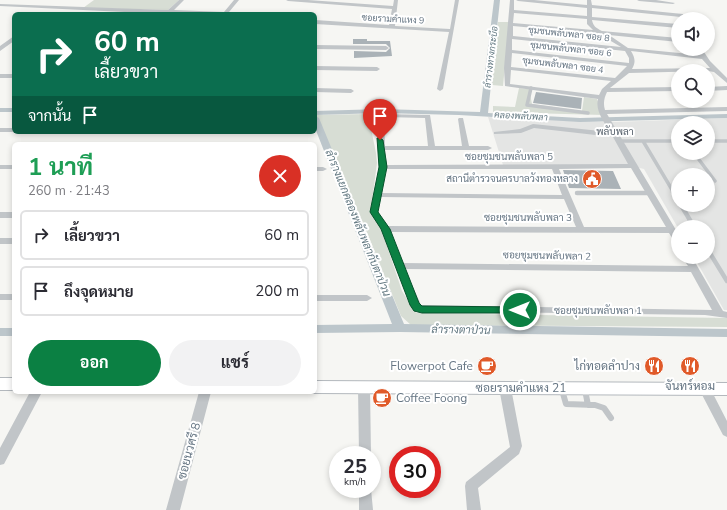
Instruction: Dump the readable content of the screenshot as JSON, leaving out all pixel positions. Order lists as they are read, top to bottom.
{
  "streets": {
    "street": [
      "ซอยรามคำแหง 9",
      "ชุมชนพลับพลา ซอย 8",
      "ชุมชนพลับพลา ซอย 6",
      "ชุมชนพลับพลา ซอย 4",
      "ซอยชุมชนพลับพลา 5",
      "ซอยชุมชนพลับพลา 3",
      "ซอยชุมชนพลับพลา 2",
      "ซอยชุมชนพลับพลา 1",
      "ซอยรามคำแหง 21",
      "ซอยนวศรี 8"
    ]
  },
  "crossings": [
    ["ซอยชุมชนพลับพลา 2", "ซอยชุมชนพลับพลา 1"]
  ],
  "districts": ["พลับพลา"],
  "water": [
    "ลำรางทางกระบือ",
    "คลองพลับพลา",
    "ลำรางแยกคลองพลับพลากับตาป่วน",
    "ลำรางตาป่วน"
  ],
  "places": {
    "public building": ["สถานีตำรวจนครบาลวังทองหลาง"],
    "cafe": ["Flowerpot Cafe", "Coffee Foong"],
    "restaurant": ["ไก่ทอดลำปาง", "จันทร์หอม"]
  },
  "page": {
    "map_buttons": ["+", "−"],
    "turn": ["60 m", "เลี้ยวขวา"],
    "then": "จากนั้น",
    "heading": ["1 นาที", "260 m · 21:43"],
    "list": [
      {
        "name": "เลี้ยวขวา",
        "value": "60 m"
      },
      {
        "name": "ถึงจุดหมาย",
        "value": "200 m"
      }
    ],
    "buttons": ["ออก", "แชร์"],
    "speed": "25 km/h",
    "limit": "30"
  }
}
